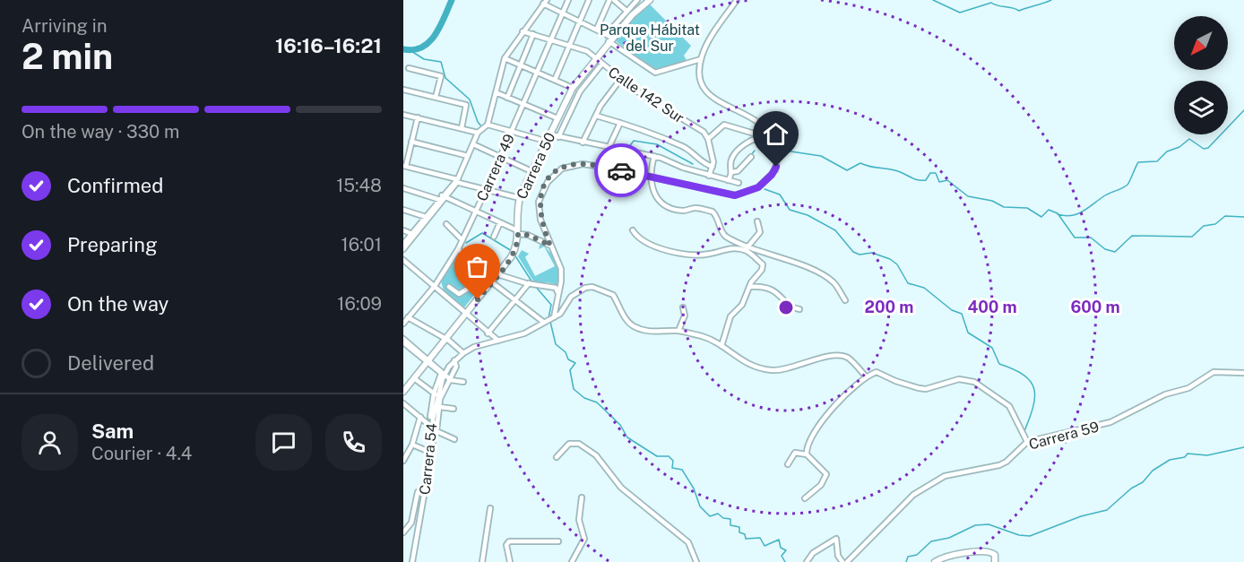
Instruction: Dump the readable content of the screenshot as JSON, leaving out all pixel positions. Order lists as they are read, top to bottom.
{
  "streets": {
    "main road": ["Carrera 50"],
    "street": [
      "Calle 142 Sur",
      "Carrera 49",
      "Carrera 59",
      "Carrera 54"
    ]
  },
  "crossings": [
    ["Calle 142 Sur", "Carrera 50"],
    ["Calle 142 Sur", "Carrera 49"]
  ],
  "parks": ["Parque Hábitat del Sur"],
  "north": "bottom left",
  "page": {
    "heading": ["2 min", "Arriving in", "16:16–16:21"],
    "panel": ["Sam", "Courier · 4.4"],
    "bar": "On the way · 330 m",
    "list": [
      ["Confirmed", "15:48"],
      ["Preparing", "16:01"],
      ["On the way", "16:09"],
      "Delivered"
    ]
  },
  "rings": ["200 m", "400 m", "600 m"]
}
